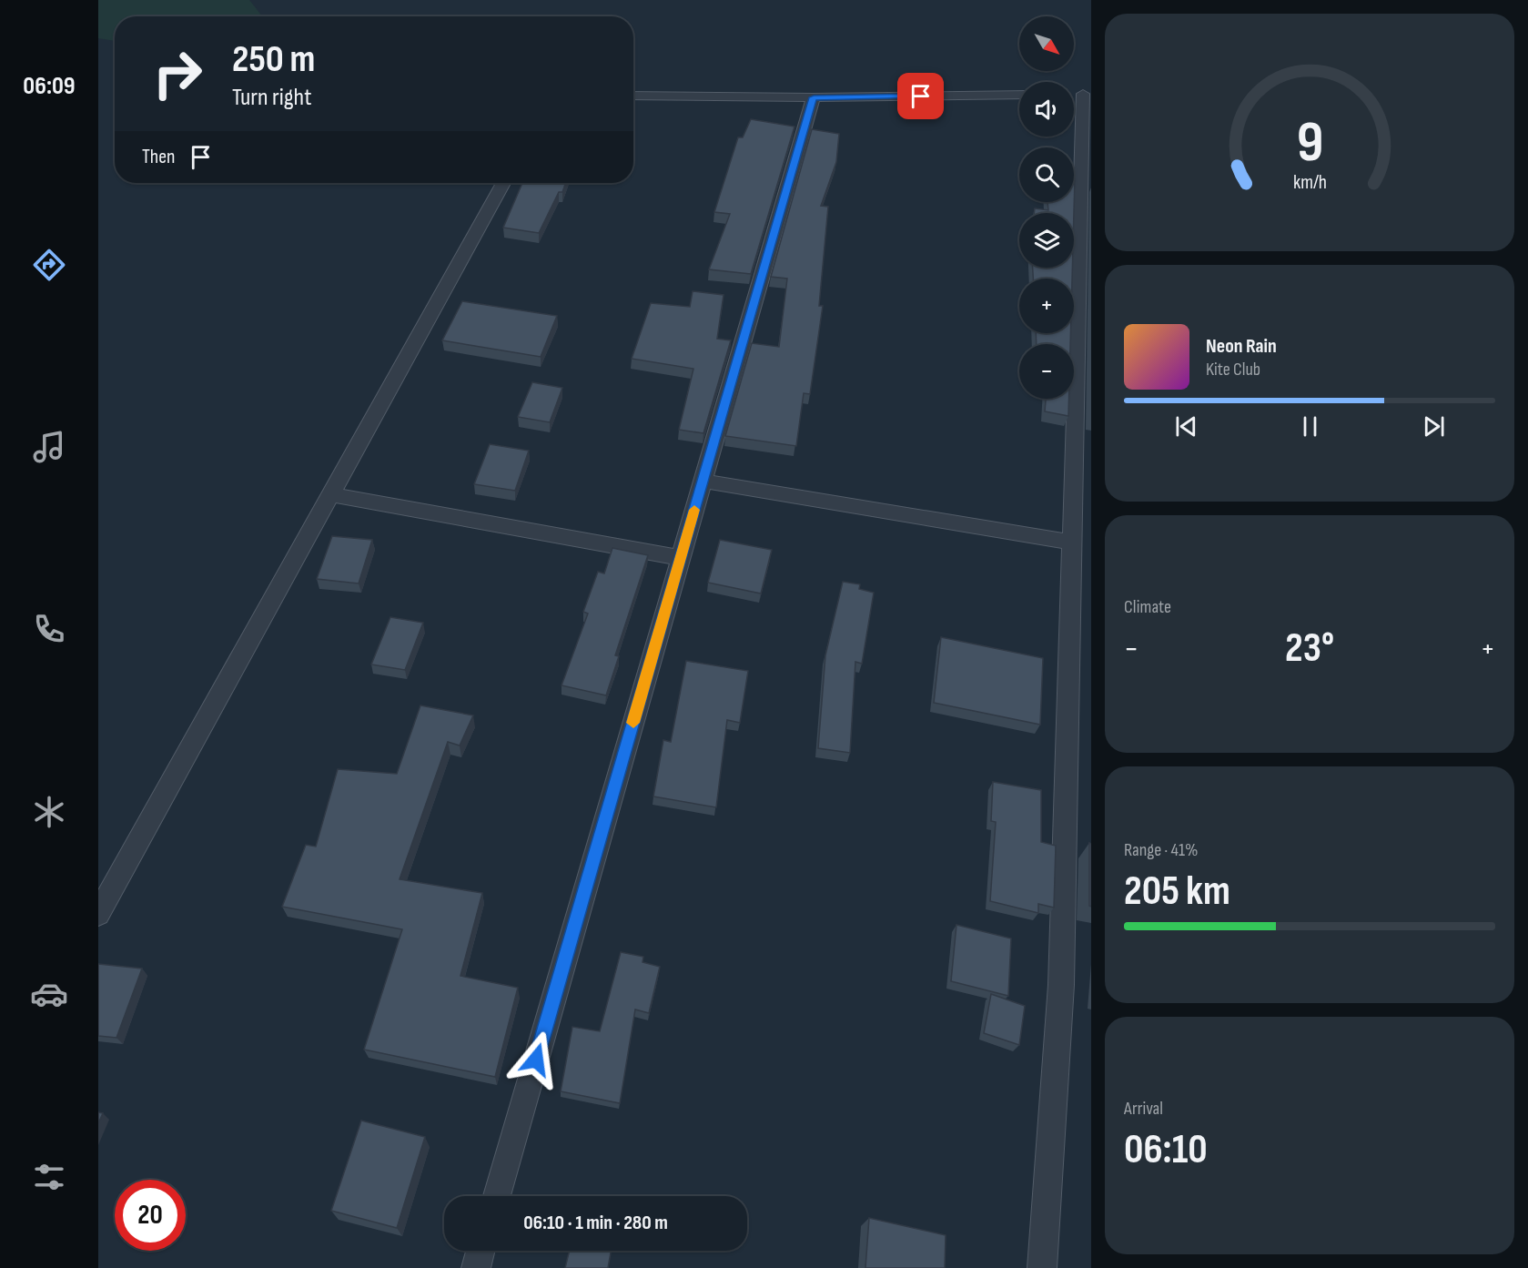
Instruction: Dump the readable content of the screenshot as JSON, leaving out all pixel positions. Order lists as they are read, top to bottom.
{
  "north": "bottom right",
  "page": {
    "tabs": "06:09",
    "map_buttons": ["+", "−"],
    "turn": ["250 m", "Turn right"],
    "then": "Then",
    "song": ["Neon Rain", "Kite Club"],
    "tile": [
      "Climate",
      ["Range · 41%", "205 km"],
      ["Arrival", "06:10"]
    ],
    "heat": ["−", "23°", "+"],
    "limit": "20",
    "trip": "06:10 · 1 min · 280 m",
    "gauge": ["9", "km/h"]
  }
}
